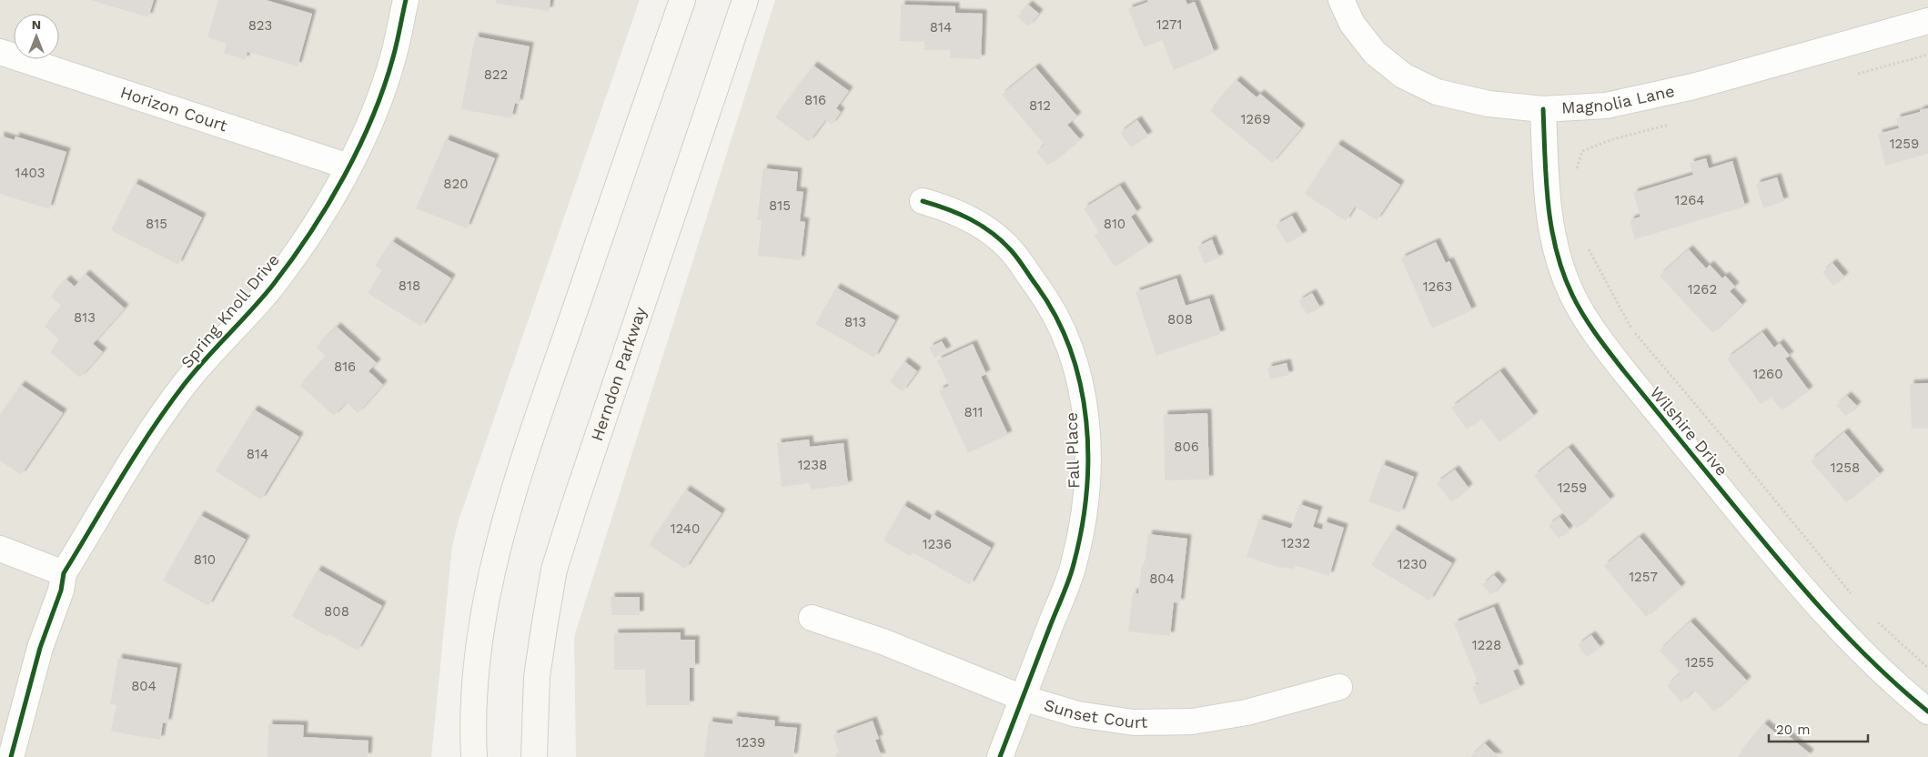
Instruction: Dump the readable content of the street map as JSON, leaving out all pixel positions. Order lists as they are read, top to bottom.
{
  "streets": {
    "main road": ["Herndon Parkway"],
    "street": [
      "Magnolia Lane",
      "Horizon Court",
      "Spring Knoll Drive",
      "Wilshire Drive",
      "Fall Place",
      "Sunset Court"
    ]
  },
  "crossings": [
    ["Magnolia Lane", "Wilshire Drive"],
    ["Horizon Court", "Spring Knoll Drive"],
    ["Fall Place", "Sunset Court"]
  ],
  "house_numbers": [
    "1271",
    "823",
    "814",
    "822",
    "816",
    "812",
    "1269",
    "1259",
    "1403",
    "820",
    "1264",
    "815",
    "815",
    "810",
    "818",
    "1263",
    "1262",
    "813",
    "808",
    "813",
    "816",
    "1260",
    "811",
    "806",
    "814",
    "1238",
    "1258",
    "1259",
    "1240",
    "1232",
    "1236",
    "810",
    "1230",
    "1257",
    "804",
    "808",
    "1228",
    "1255",
    "804",
    "1239"
  ],
  "scale_bar": "20 m",
  "north": "top"
}
